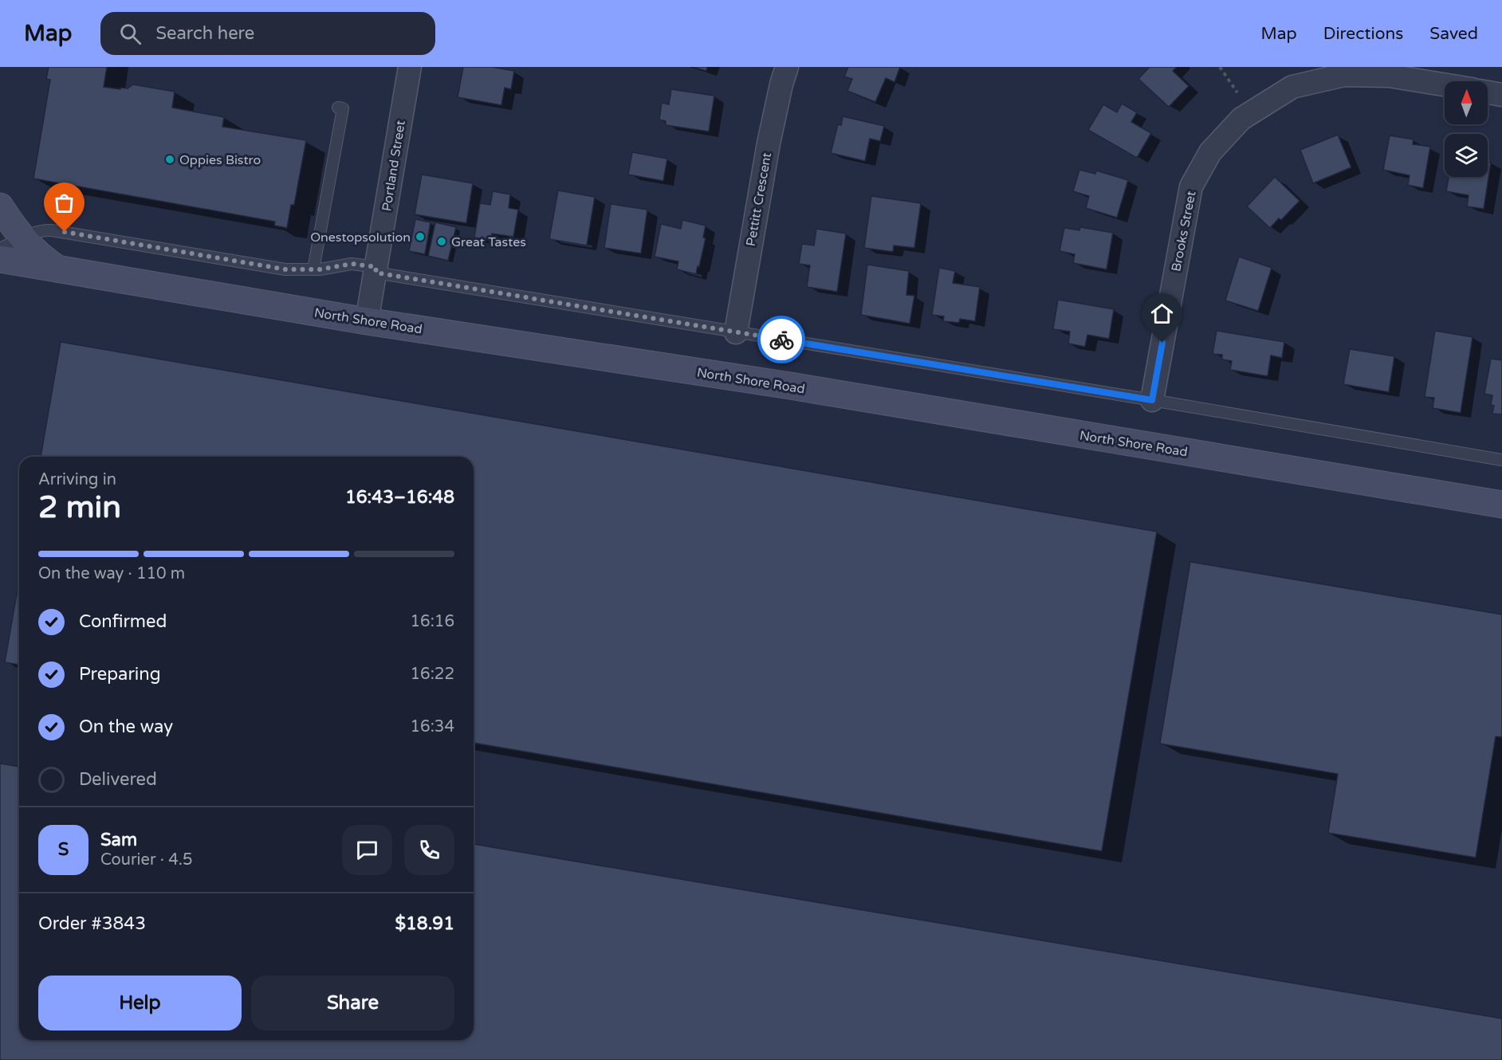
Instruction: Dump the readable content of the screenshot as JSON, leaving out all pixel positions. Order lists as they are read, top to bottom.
{
  "streets": {
    "main road": ["North Shore Road"],
    "street": ["Portland Street", "Pettitt Crescent", "Brooks Street"]
  },
  "crossings": [
    ["Portland Street", "North Shore Road"]
  ],
  "places": ["Oppies Bistro", "Onestopsolution", "Great Tastes"],
  "north": "top",
  "page": {
    "header": "Map",
    "search": "Search here",
    "nav": ["Map", "Directions", "Saved"],
    "heading": ["2 min", "Arriving in", "16:43–16:48"],
    "panel": [
      "Sam",
      "Courier · 4.5",
      "Order #3843",
      "$18.91"
    ],
    "bar": "On the way · 110 m",
    "list": [
      ["Confirmed", "16:16"],
      ["Preparing", "16:22"],
      ["On the way", "16:34"],
      "Delivered"
    ],
    "round": "S",
    "buttons": ["Help", "Share"]
  }
}
